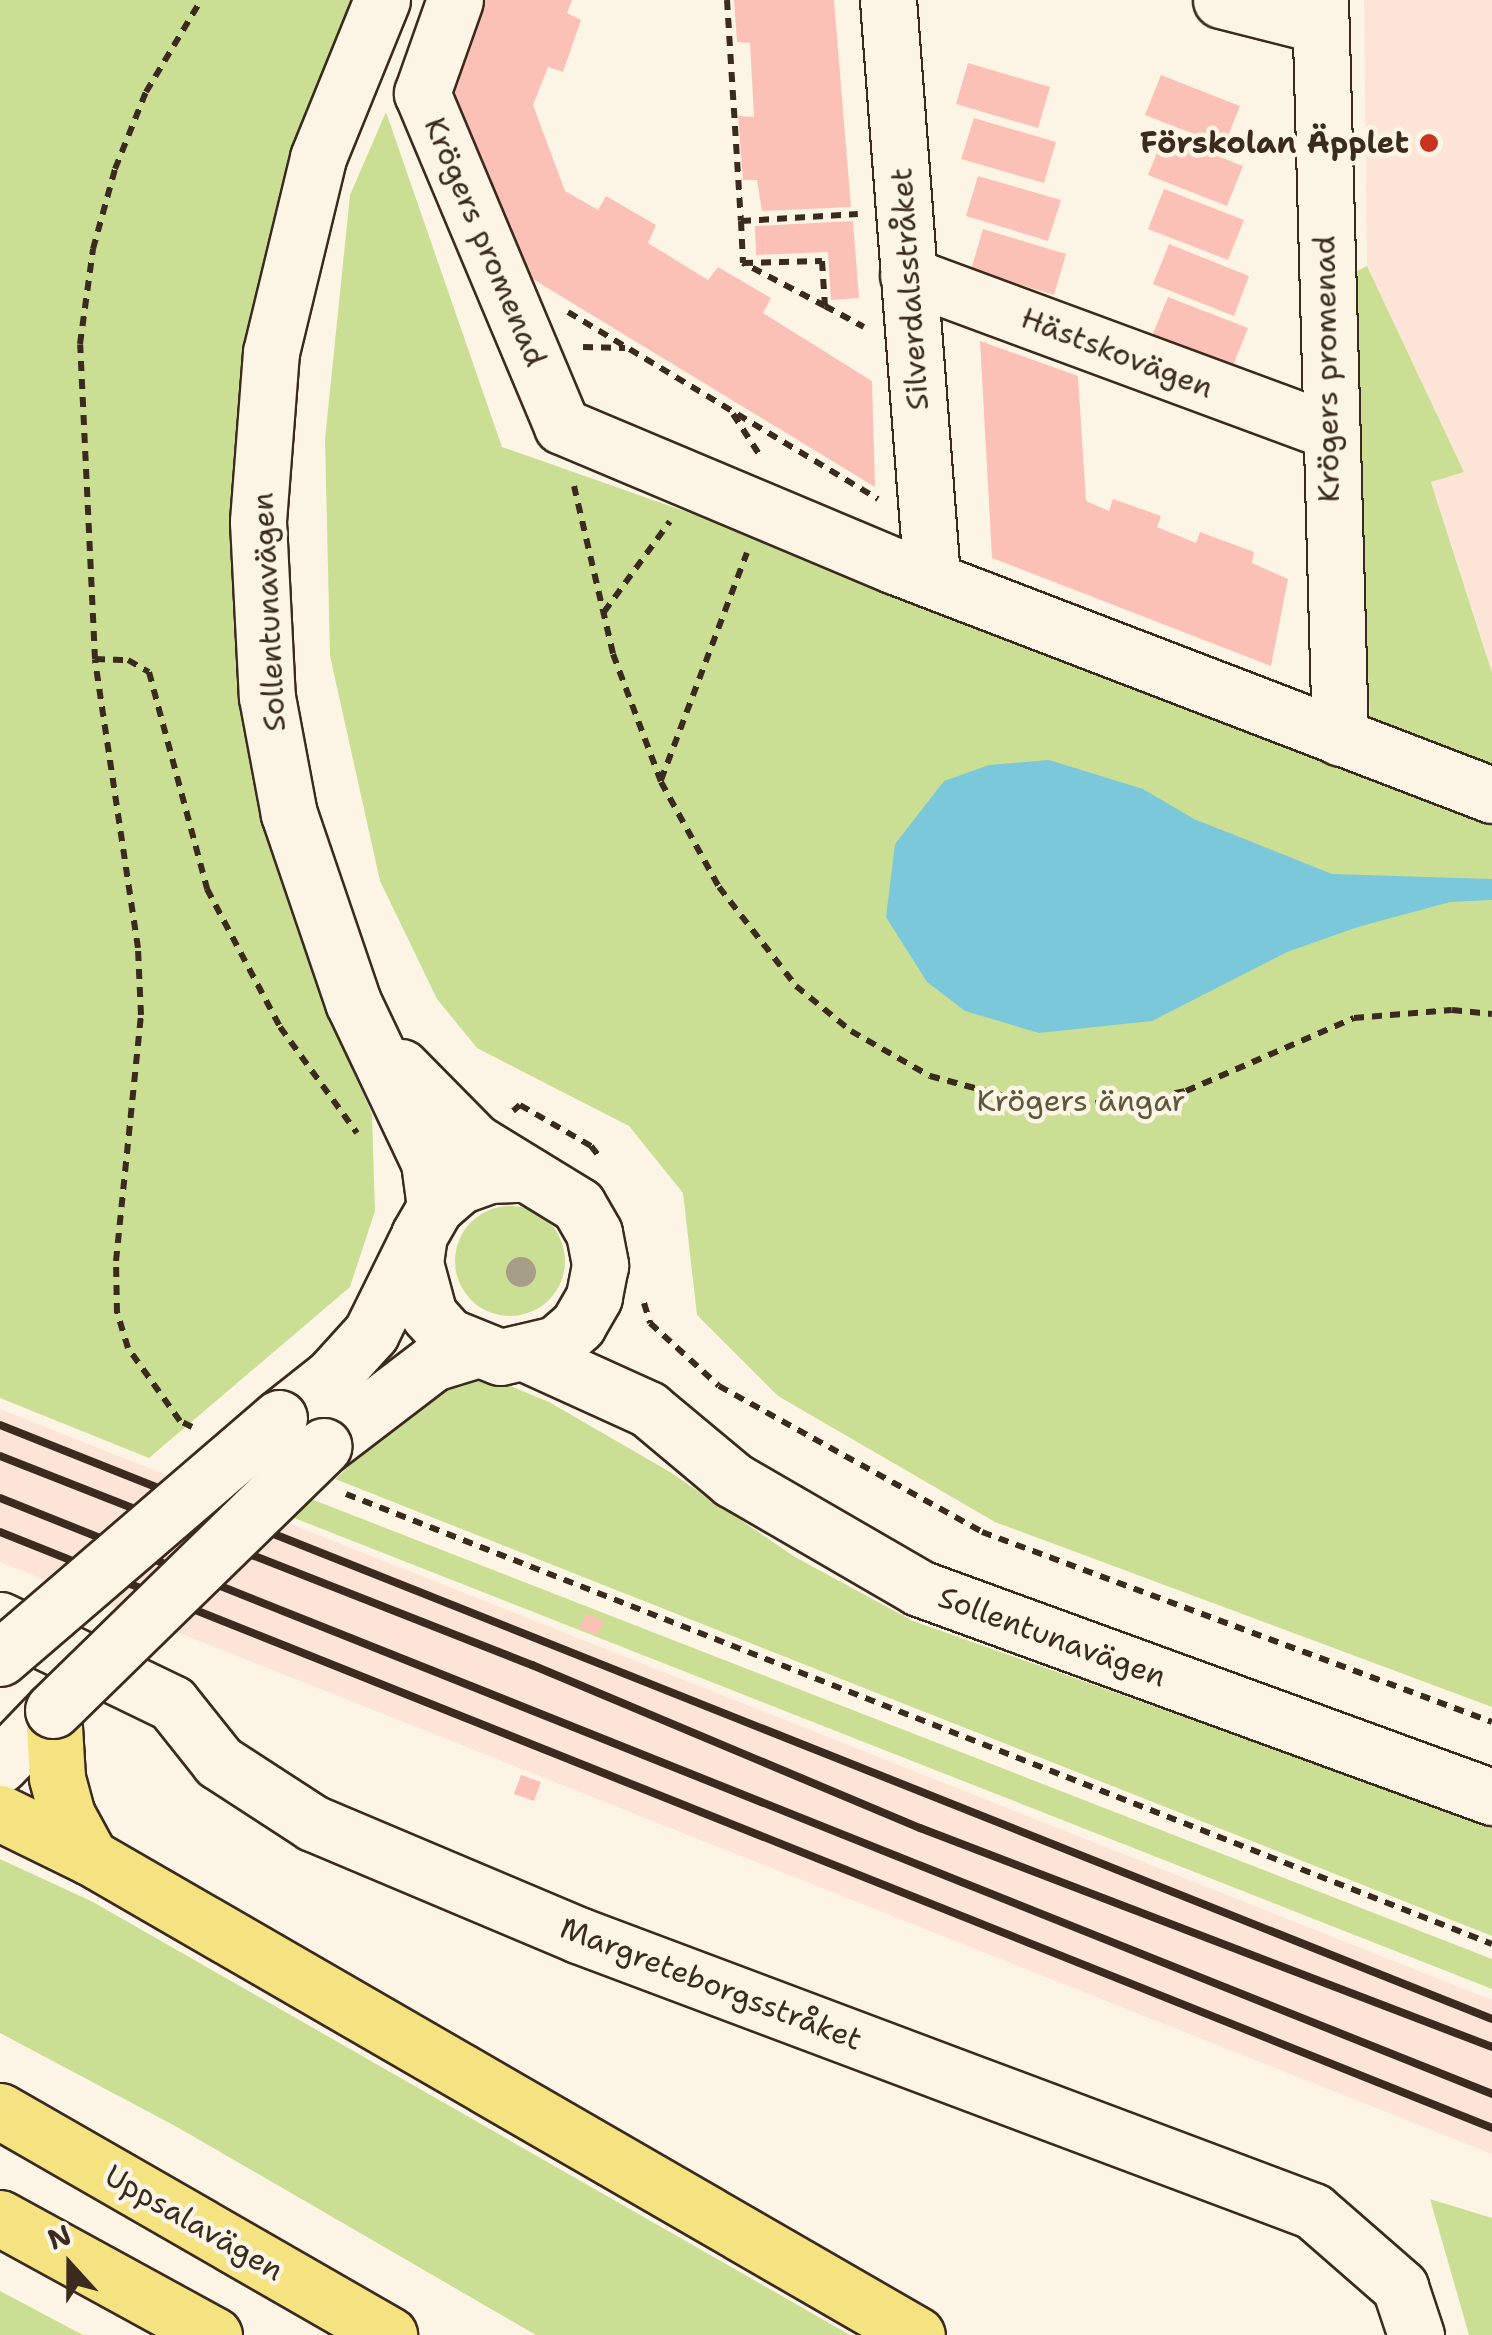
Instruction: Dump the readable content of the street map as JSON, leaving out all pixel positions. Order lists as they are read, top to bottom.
{
  "streets": {
    "highway": ["Uppsalavägen"],
    "street": [
      "Krögers promenad",
      "Silverdalsstråket",
      "Hästskovägen",
      "Sollentunavägen",
      "Margreteborgsstråket"
    ]
  },
  "crossings": [
    ["Krögers promenad", "Hästskovägen"],
    ["Silverdalsstråket", "Hästskovägen"]
  ],
  "parks": ["Krögers ängar"],
  "places": ["Förskolan Äpplet"],
  "north": "top"
}
